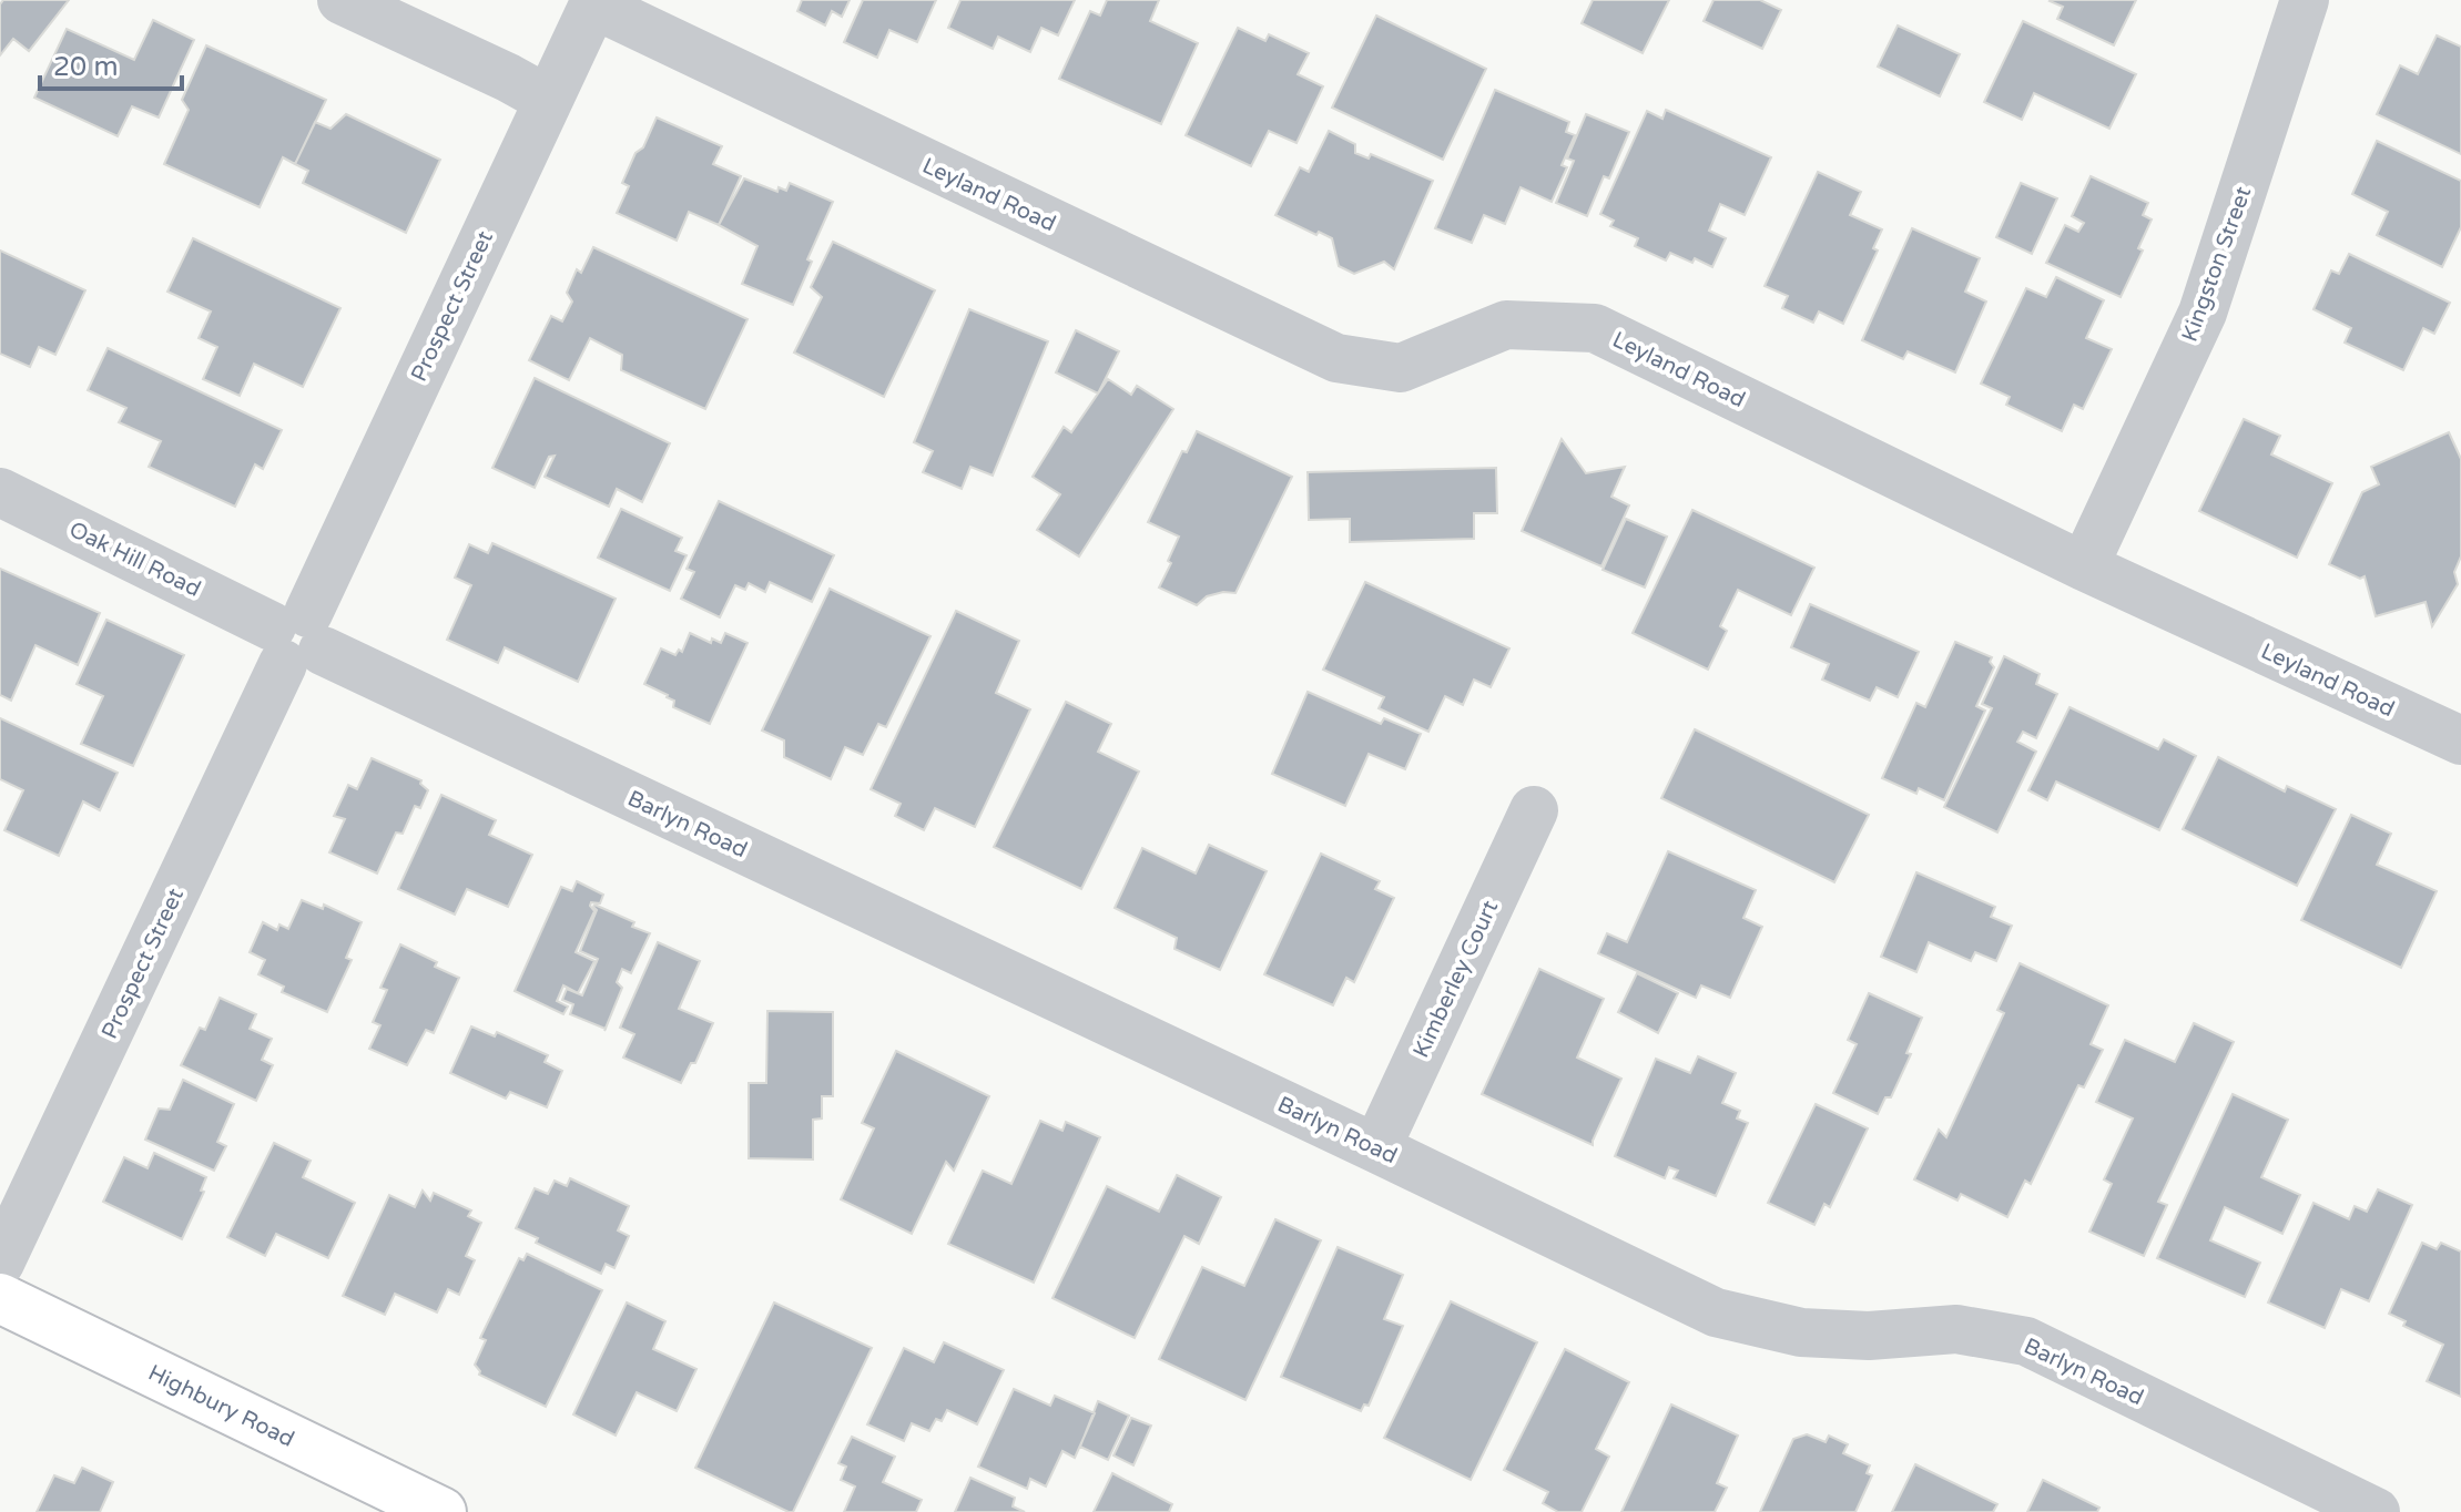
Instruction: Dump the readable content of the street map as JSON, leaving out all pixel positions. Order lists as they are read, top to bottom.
{
  "streets": {
    "main road": ["Highbury Road"],
    "street": [
      "Leyland Road",
      "Kingston Street",
      "Prospect Street",
      "Oak Hill Road",
      "Barlyn Road",
      "Kimberley Court"
    ]
  },
  "crossings": [
    ["Leyland Road", "Kingston Street"],
    ["Leyland Road", "Prospect Street"],
    ["Prospect Street", "Oak Hill Road"],
    ["Prospect Street", "Barlyn Road"],
    ["Oak Hill Road", "Barlyn Road"],
    ["Barlyn Road", "Kimberley Court"]
  ],
  "scale_bar": "20 m"
}
